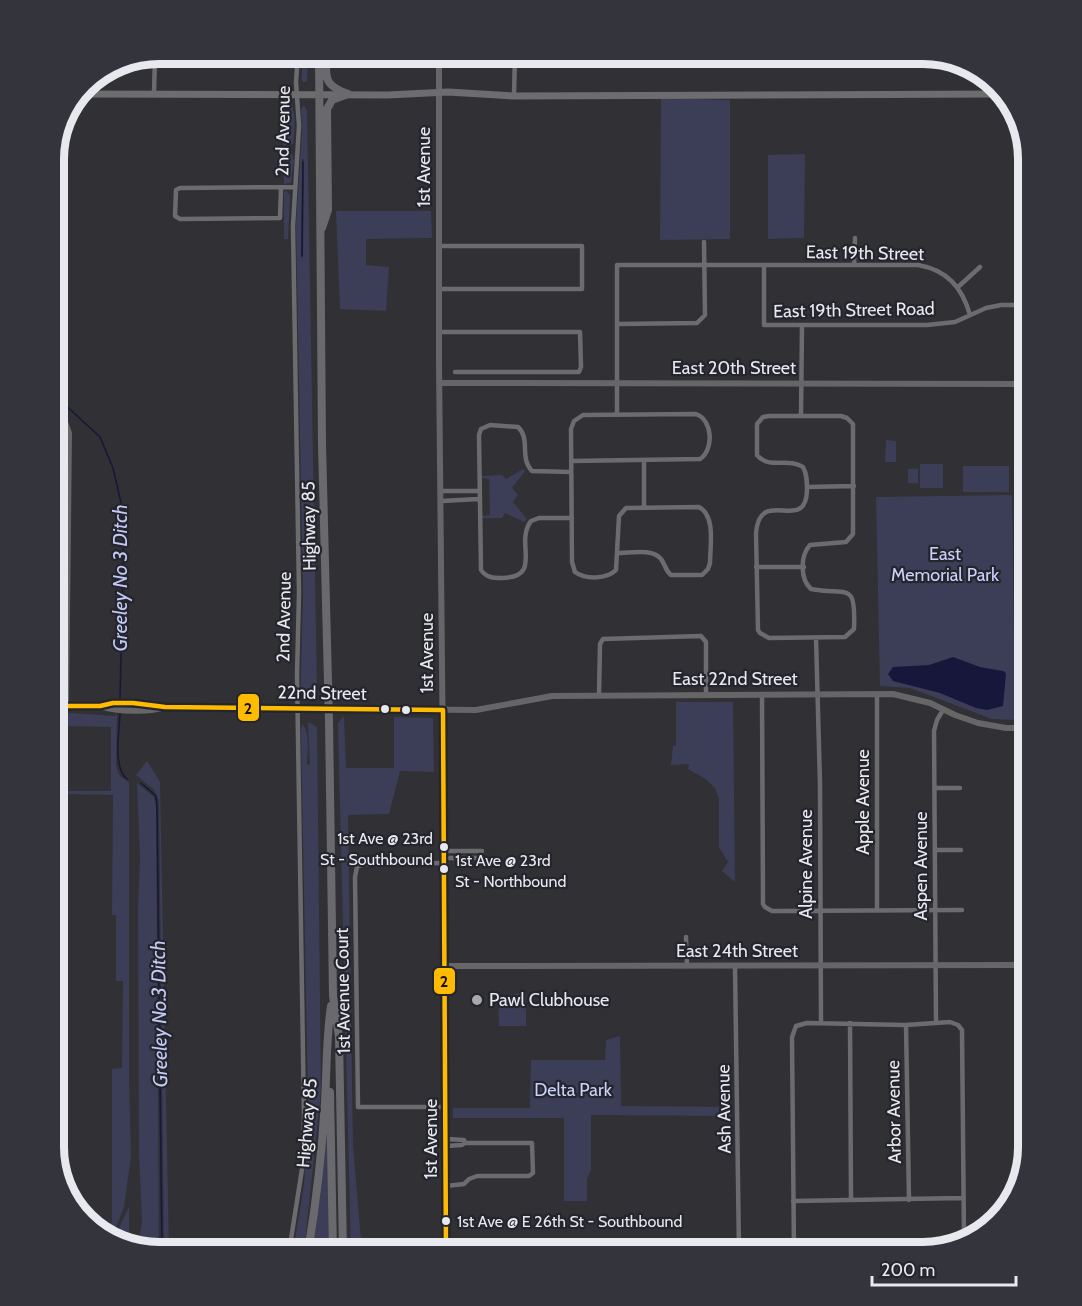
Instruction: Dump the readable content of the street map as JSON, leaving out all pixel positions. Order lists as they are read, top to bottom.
{
  "streets": {
    "highway": ["Highway 85"],
    "street": [
      "2nd Avenue",
      "1st Avenue",
      "East 19th Street",
      "East 19th Street Road",
      "East 20th Street",
      "East 22nd Street",
      "22nd Street",
      "Apple Avenue",
      "Alpine Avenue",
      "Aspen Avenue",
      "East 24th Street",
      "1st Avenue Court",
      "Ash Avenue",
      "Arbor Avenue"
    ]
  },
  "crossings": [
    ["2nd Avenue", "22nd Street"],
    ["1st Avenue", "East 20th Street"],
    ["1st Avenue", "East 22nd Street"],
    ["1st Avenue", "22nd Street"],
    ["1st Avenue", "East 24th Street"],
    ["1st Avenue", "1st Avenue Court"],
    ["East 19th Street", "East 19th Street Road"],
    ["Highway 85", "22nd Street"],
    ["East 22nd Street", "22nd Street"],
    ["East 22nd Street", "Apple Avenue"],
    ["East 22nd Street", "Alpine Avenue"],
    ["East 22nd Street", "Aspen Avenue"],
    ["Alpine Avenue", "East 24th Street"],
    ["Aspen Avenue", "East 24th Street"],
    ["East 24th Street", "Ash Avenue"]
  ],
  "water": ["Greeley No 3 Ditch", "Greeley No.3 Ditch"],
  "parks": ["East Memorial Park", "Delta Park"],
  "places": [
    "1st Ave @ 23rd St - Southbound",
    "1st Ave @ 23rd St - Northbound",
    "Pawl Clubhouse",
    "1st Ave @ E 26th St - Southbound"
  ],
  "lines": ["transit line 2"],
  "scale_bar": "200 m"
}
